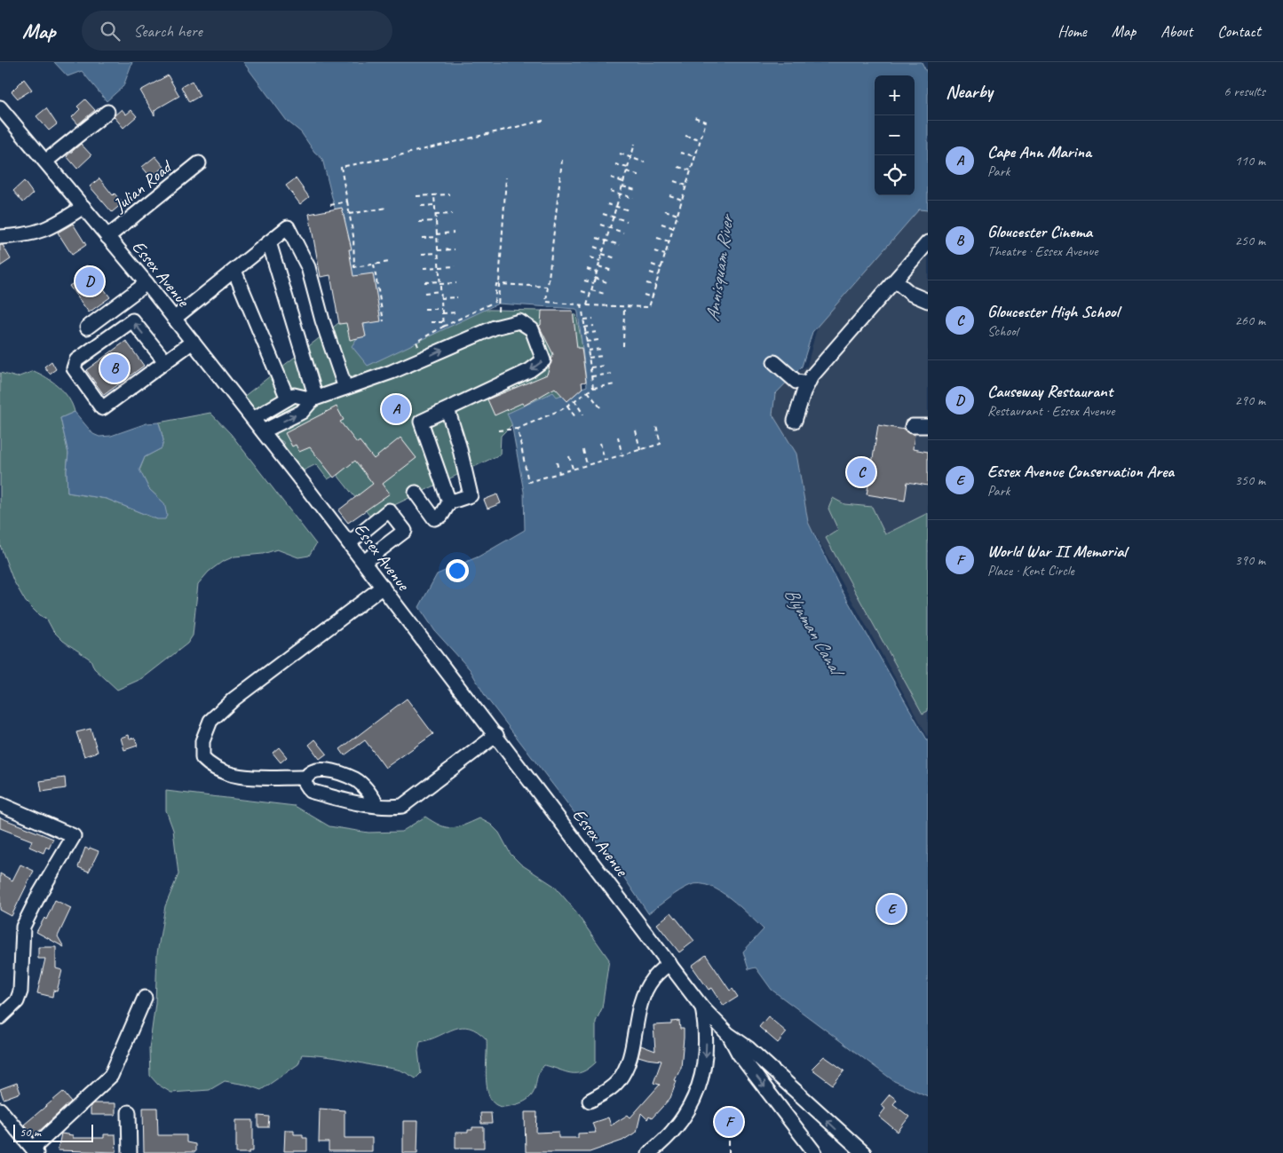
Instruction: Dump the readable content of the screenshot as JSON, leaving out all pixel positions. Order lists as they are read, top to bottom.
{
  "streets": {
    "street": ["Julian Road", "Essex Avenue"]
  },
  "crossings": [
    ["Julian Road", "Essex Avenue"]
  ],
  "water": ["Annisquam River", "Blynman Canal"],
  "scale_bar": "50 m",
  "page": {
    "header": "Map",
    "search": "Search here",
    "nav": [
      "Home",
      "Map",
      "About",
      "Contact"
    ],
    "heading": ["Nearby", "6 results"],
    "map_buttons": ["+", "−"],
    "list": [
      {
        "mark": "A",
        "name": "Cape Ann Marina",
        "note": "Park",
        "value": "110 m"
      },
      {
        "mark": "B",
        "name": "Gloucester Cinema",
        "note": "Theatre · Essex Avenue",
        "value": "250 m"
      },
      {
        "mark": "C",
        "name": "Gloucester High School",
        "note": "School",
        "value": "260 m"
      },
      {
        "mark": "D",
        "name": "Causeway Restaurant",
        "note": "Restaurant · Essex Avenue",
        "value": "290 m"
      },
      {
        "mark": "E",
        "name": "Essex Avenue Conservation Area",
        "note": "Park",
        "value": "350 m"
      },
      {
        "mark": "F",
        "name": "World War II Memorial",
        "note": "Place · Kent Circle",
        "value": "390 m"
      }
    ],
    "pins": [
      "D",
      "B",
      "A",
      "C",
      "E",
      "F"
    ],
    "scale": "50 m"
  }
}
